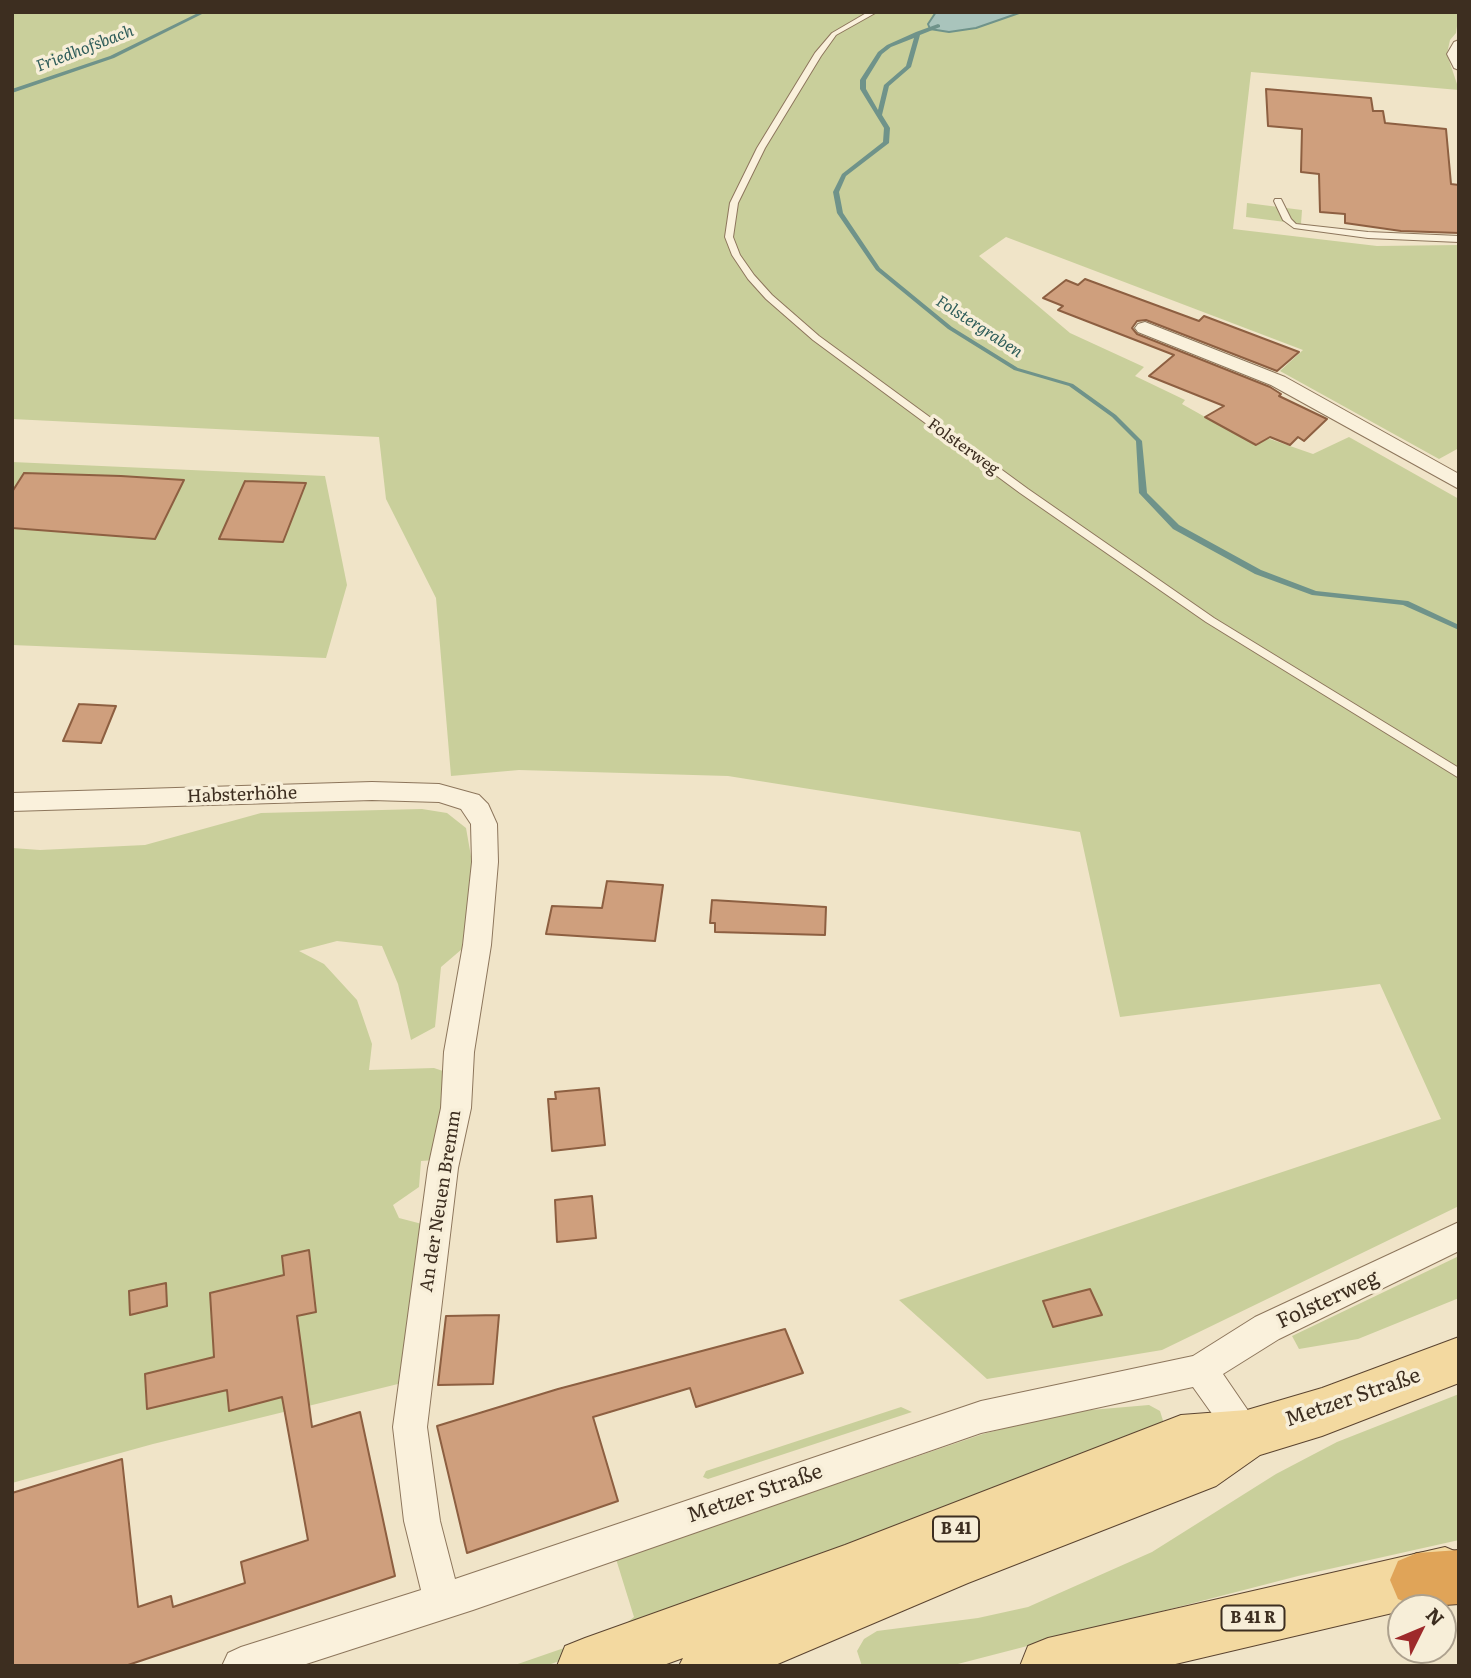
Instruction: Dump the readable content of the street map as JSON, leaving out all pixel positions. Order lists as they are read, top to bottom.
{
  "streets": {
    "main road": ["Metzer Straße", "B 41", "B 41 R"],
    "street": ["Folsterweg", "Habsterhöhe", "An der Neuen Bremm"]
  },
  "crossings": [
    ["Folsterweg", "Metzer Straße"],
    ["Habsterhöhe", "An der Neuen Bremm"],
    ["An der Neuen Bremm", "Metzer Straße"]
  ],
  "water": ["Friedhofsbach", "Folstergraben"],
  "north": "top right"
}
